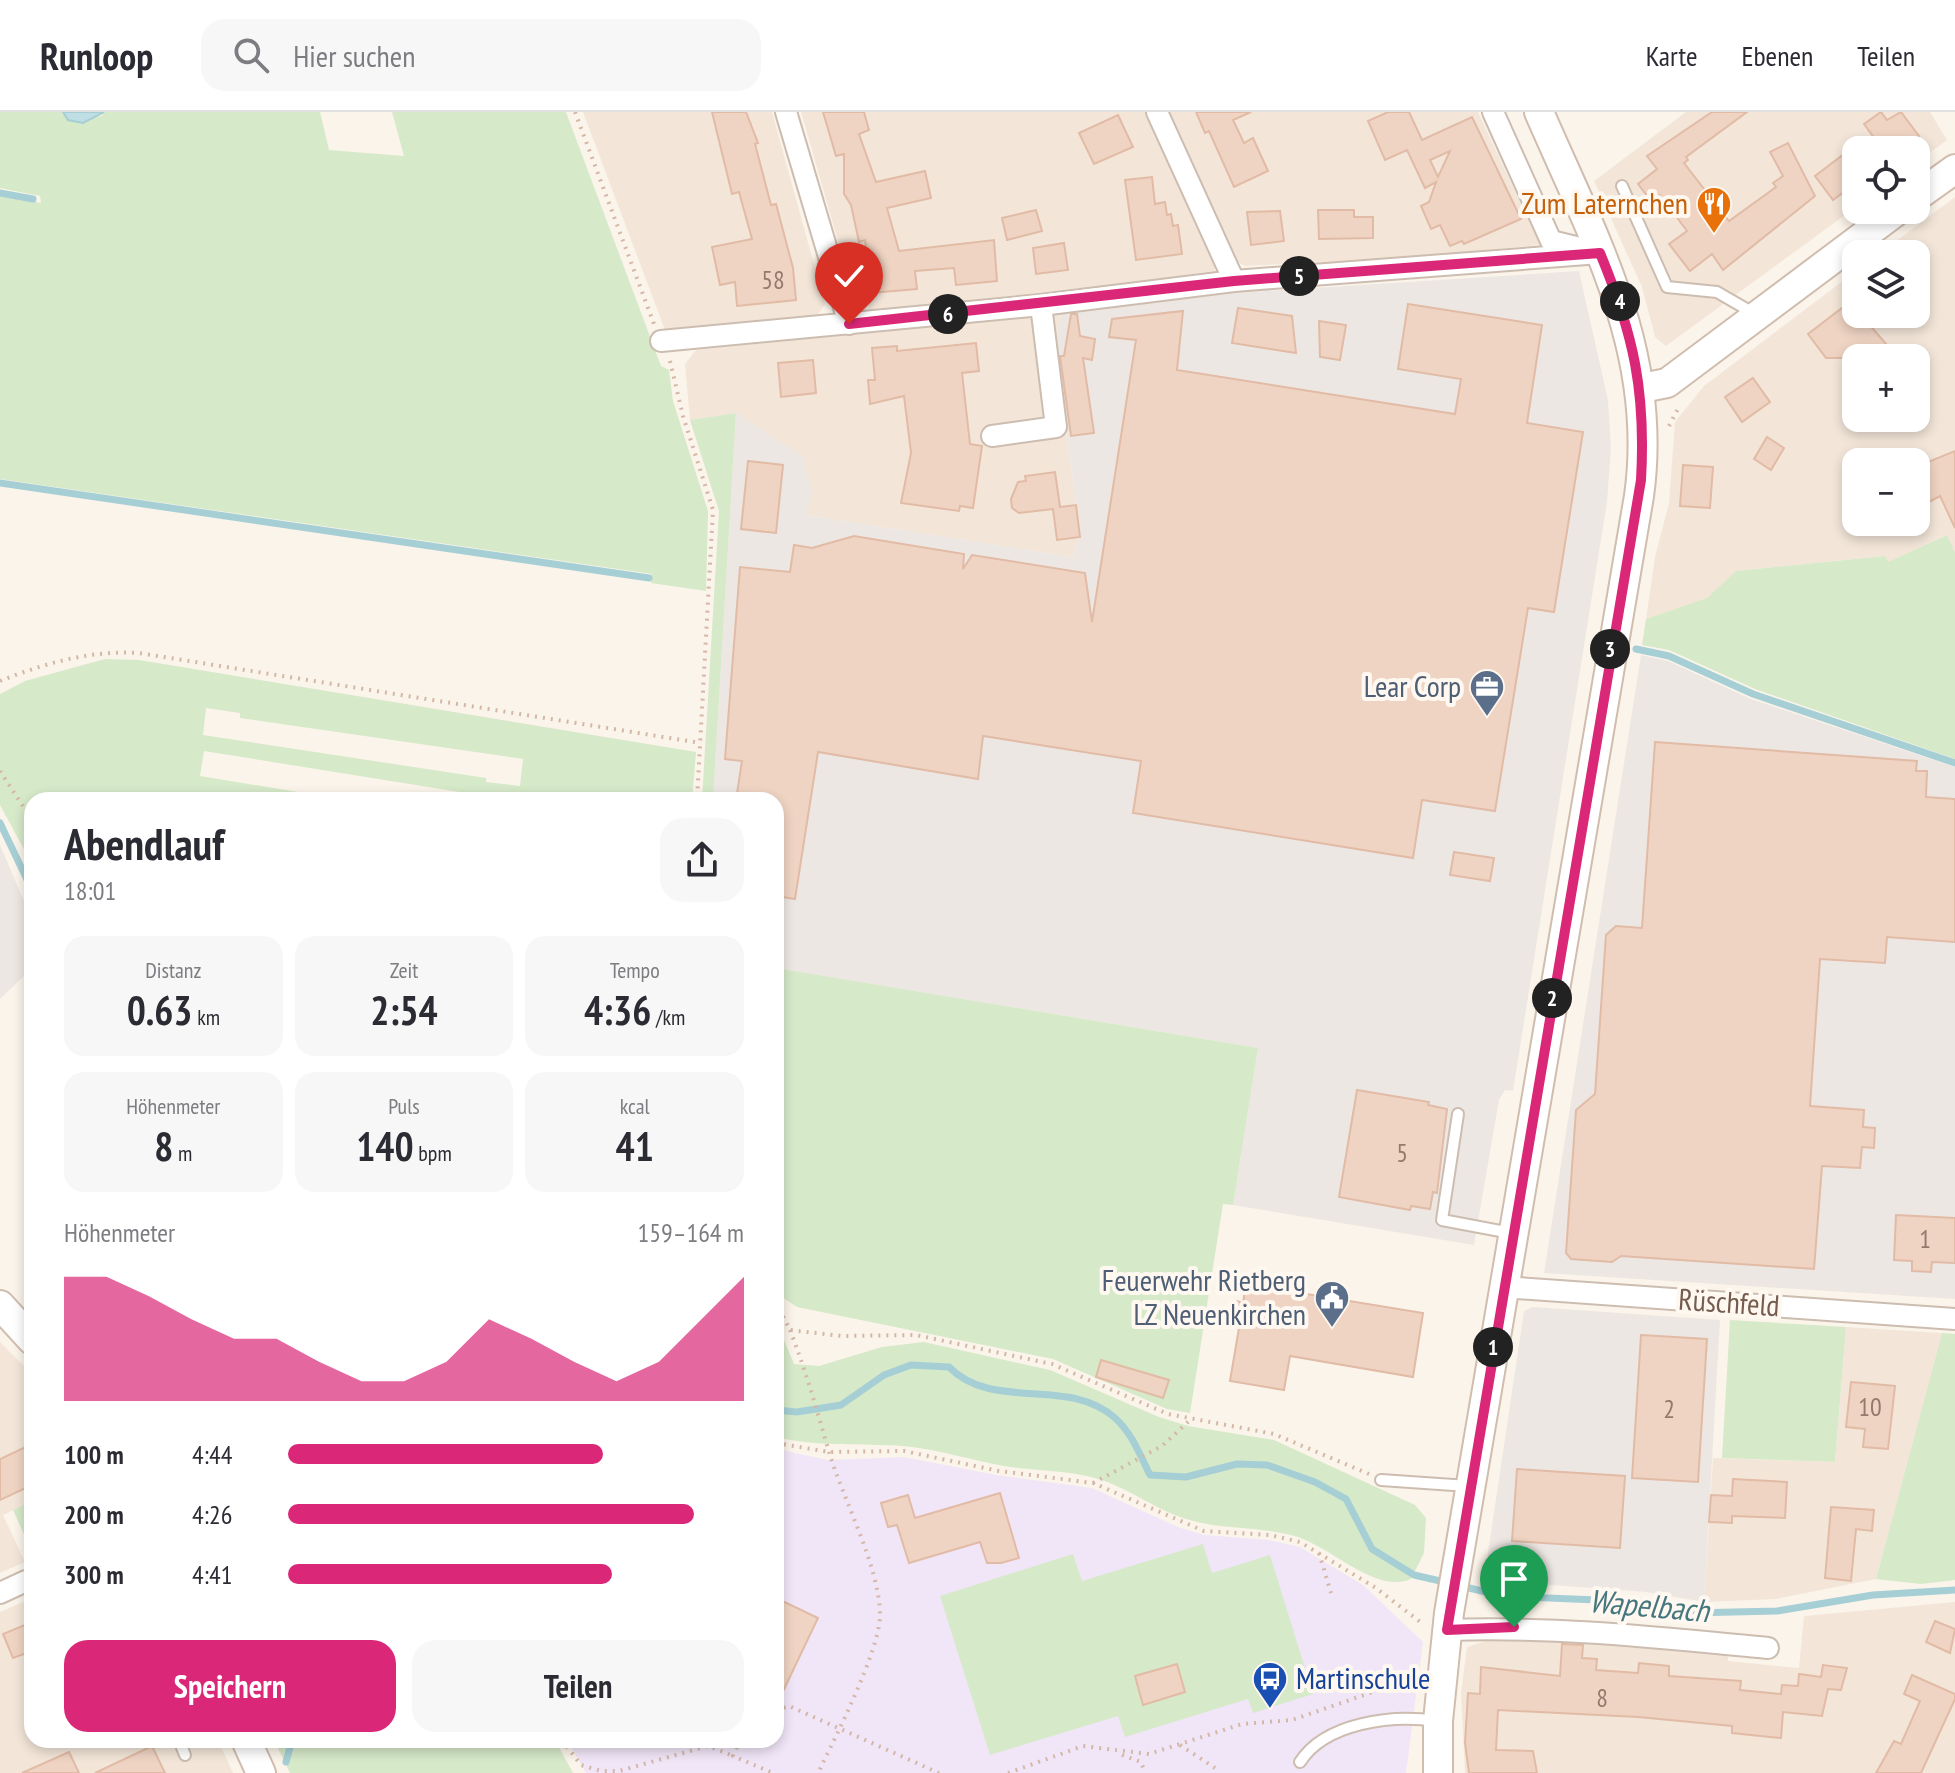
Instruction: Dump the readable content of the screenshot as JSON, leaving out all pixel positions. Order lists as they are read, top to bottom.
{
  "streets": {
    "street": ["Rüschfeld"]
  },
  "water": ["Wapelbach"],
  "places": {
    "restaurant": ["Zum Laternchen"],
    "office": ["Lear Corp"],
    "public building": ["Feuerwehr Rietberg LZ Neuenkirchen"],
    "bus stop": ["Martinschule"]
  },
  "house_numbers": [
    "58",
    "5",
    "1",
    "10",
    "2",
    "8"
  ],
  "page": {
    "header": "Runloop",
    "search": "Hier suchen",
    "nav": ["Karte", "Ebenen", "Teilen"],
    "map_buttons": ["+", "−"],
    "pins": [
      "5",
      "4",
      "6",
      "3",
      "2",
      "1"
    ],
    "heading": ["Abendlauf", "18:01"],
    "stats": [
      ["Distanz", "0.63 km"],
      ["Zeit", "2:54"],
      ["Tempo", "4:36 /km"],
      ["Höhenmeter", "8 m"],
      ["Puls", "140 bpm"],
      ["kcal", "41"]
    ],
    "chart": ["Höhenmeter", "159–164 m"],
    "list": [
      {
        "name": "100 m",
        "note": "4:44"
      },
      {
        "name": "200 m",
        "note": "4:26"
      },
      {
        "name": "300 m",
        "note": "4:41"
      }
    ],
    "buttons": ["Speichern", "Teilen"]
  }
}
